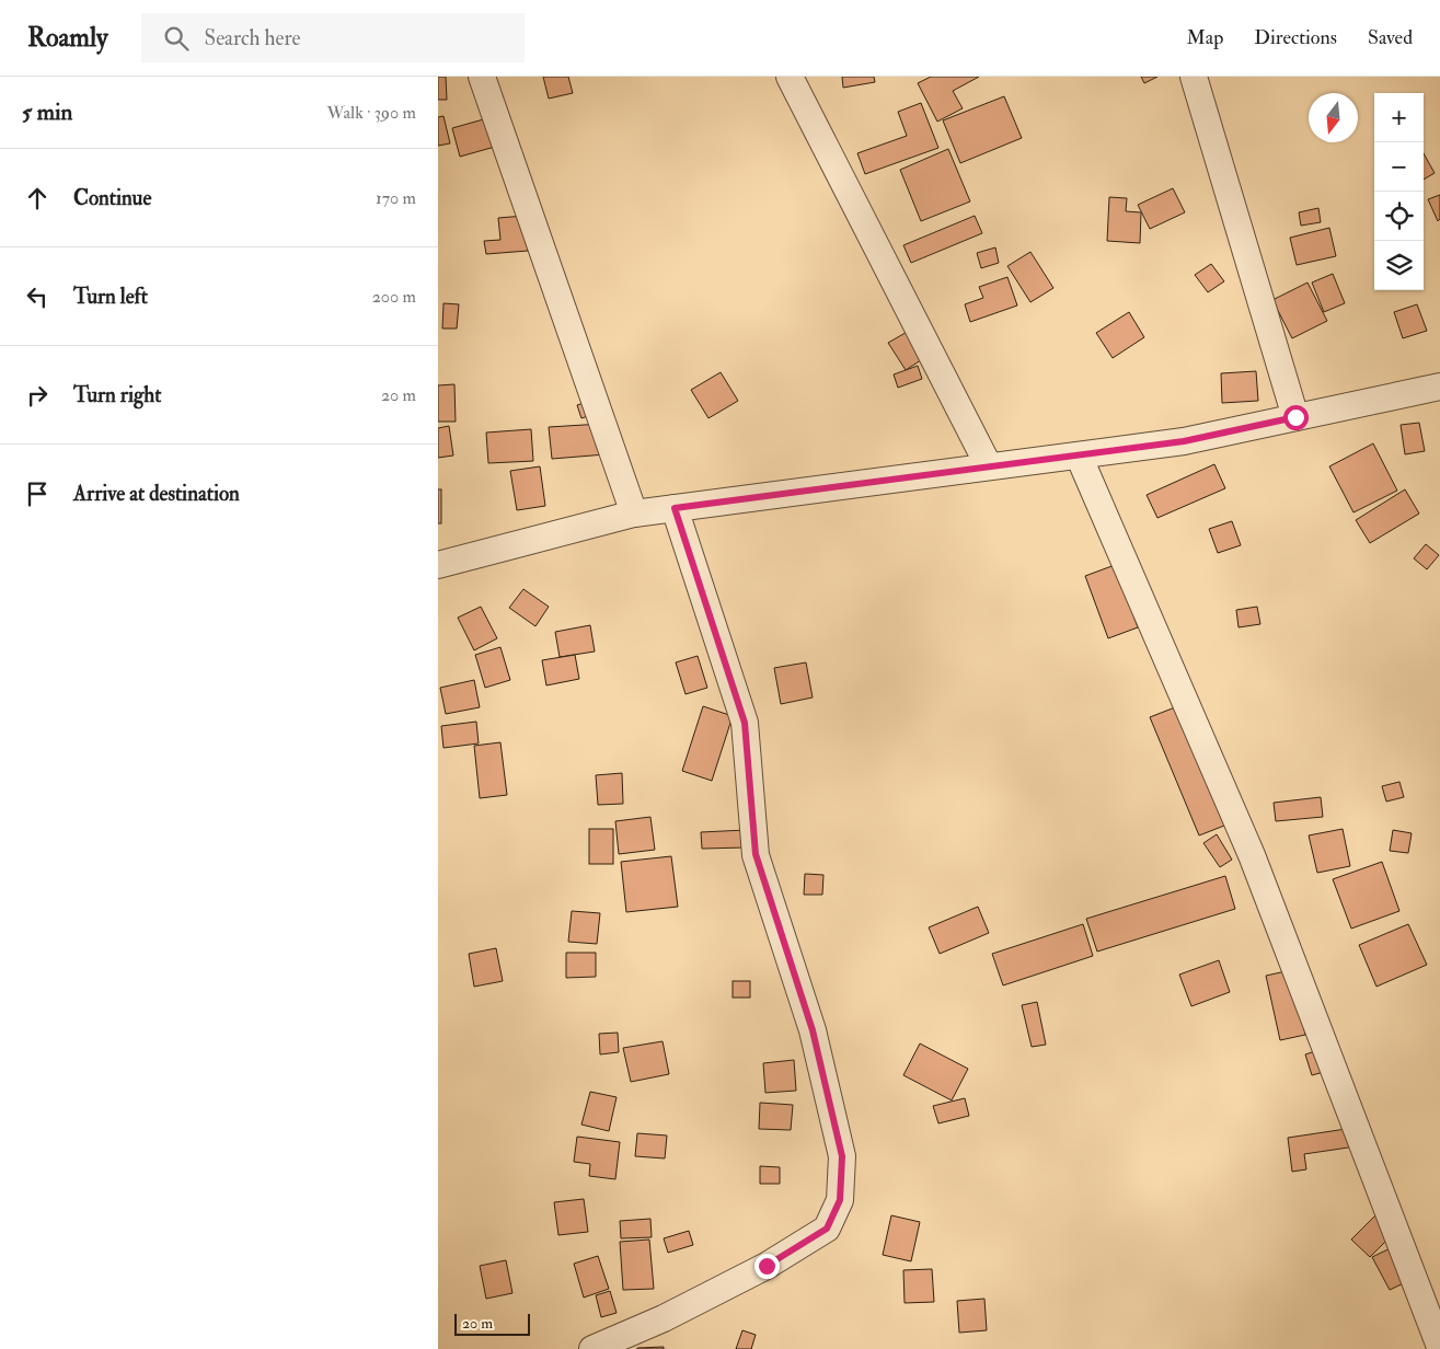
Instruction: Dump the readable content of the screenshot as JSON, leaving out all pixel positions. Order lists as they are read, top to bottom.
{
  "scale_bar": "20 m",
  "north": "bottom",
  "page": {
    "header": "Roamly",
    "search": "Search here",
    "nav": ["Map", "Directions", "Saved"],
    "heading": ["5 min", "Walk · 390 m"],
    "map_buttons": ["+", "−"],
    "list": [
      ["Continue", "170 m"],
      ["Turn left", "200 m"],
      ["Turn right", "20 m"],
      "Arrive at destination"
    ],
    "scale": "20 m"
  }
}
